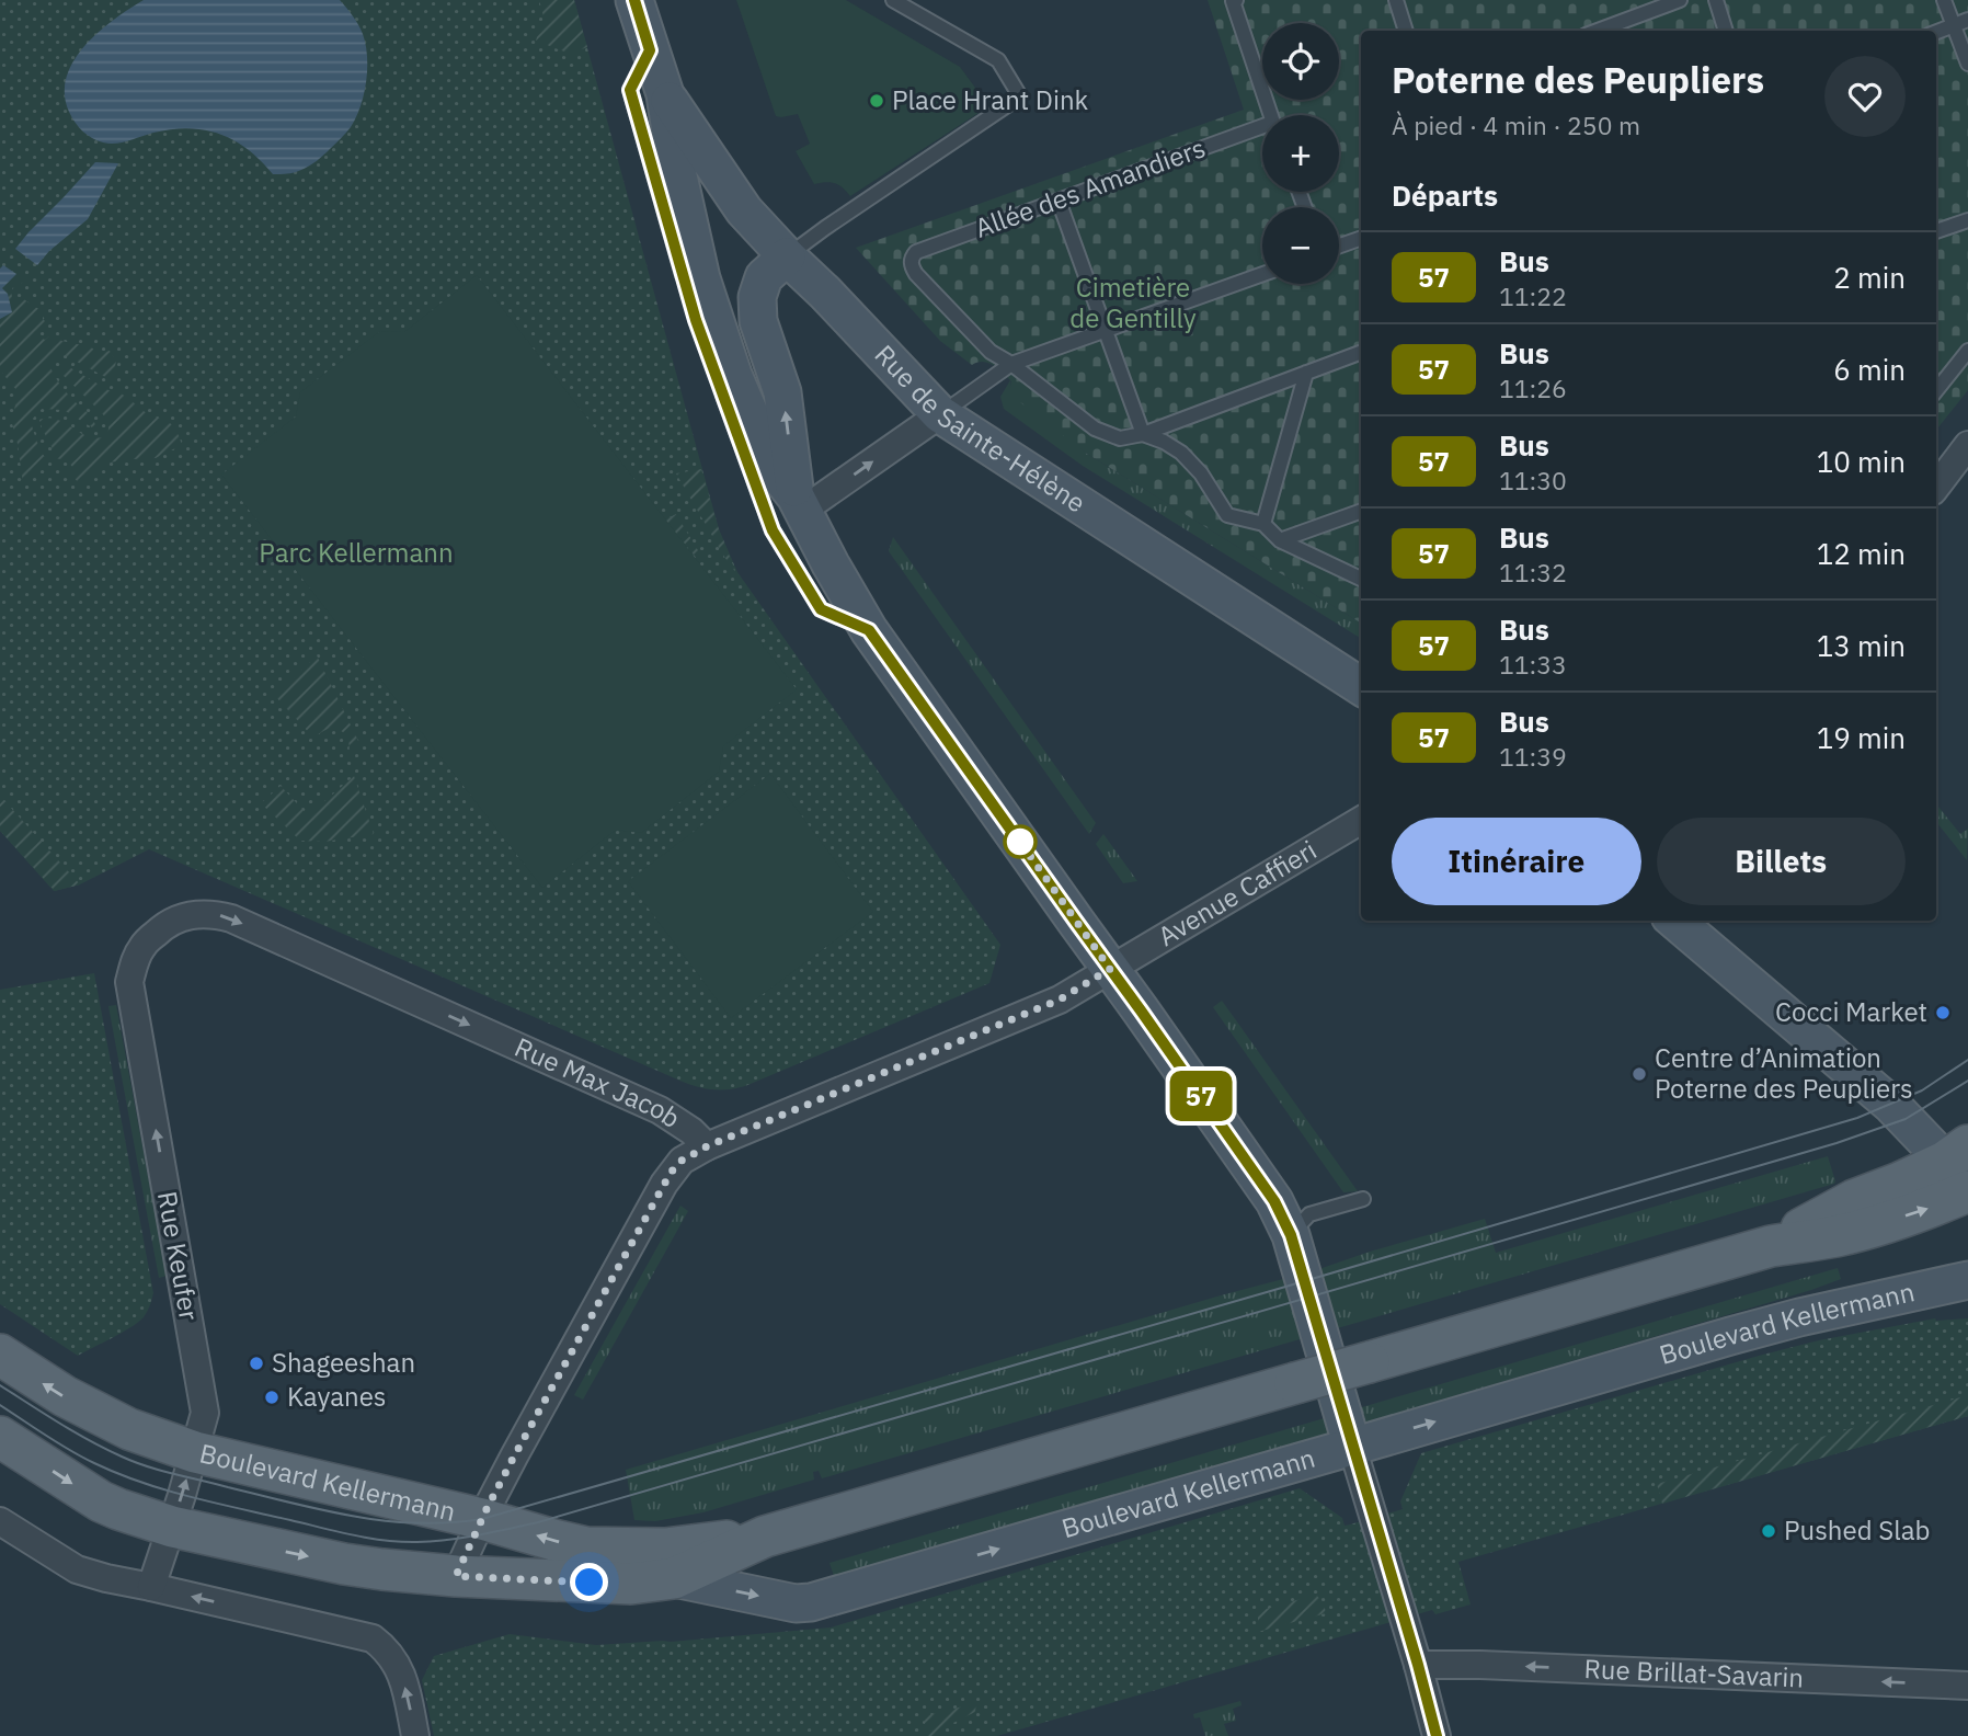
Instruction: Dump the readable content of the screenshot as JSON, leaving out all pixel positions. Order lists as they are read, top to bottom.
{
  "streets": {
    "main road": ["Rue de Sainte-Hélène", "Boulevard Kellermann"],
    "street": [
      "Avenue Caffieri",
      "Rue Max Jacob",
      "Rue Keufer",
      "Rue Brillat-Savarin"
    ],
    "lane": ["Allée des Amandiers"]
  },
  "crossings": [
    ["Avenue Caffieri", "Rue Max Jacob"],
    ["Rue Max Jacob", "Rue Keufer"],
    ["Rue Keufer", "Boulevard Kellermann"]
  ],
  "one_way": ["Rue Max Jacob", "Rue Keufer", "Rue Brillat-Savarin"],
  "parks": ["Cimetière de Gentilly", "Parc Kellermann"],
  "places": [
    "Place Hrant Dink",
    "Cocci Market",
    "Centre d’Animation Poterne des Peupliers",
    "Shageeshan",
    "Kayanes",
    "Pushed Slab"
  ],
  "lines": ["bus line 57"],
  "page": {
    "on_map": "57",
    "map_buttons": ["+", "−"],
    "heading": [
      ["Poterne des Peupliers", "À pied · 4 min · 250 m"],
      "Départs"
    ],
    "list": [
      {
        "mark": "57",
        "name": "Bus",
        "note": "11:22",
        "value": "2 min"
      },
      {
        "mark": "57",
        "name": "Bus",
        "note": "11:26",
        "value": "6 min"
      },
      {
        "mark": "57",
        "name": "Bus",
        "note": "11:30",
        "value": "10 min"
      },
      {
        "mark": "57",
        "name": "Bus",
        "note": "11:32",
        "value": "12 min"
      },
      {
        "mark": "57",
        "name": "Bus",
        "note": "11:33",
        "value": "13 min"
      },
      {
        "mark": "57",
        "name": "Bus",
        "note": "11:39",
        "value": "19 min"
      }
    ],
    "buttons": ["Itinéraire", "Billets"]
  }
}
